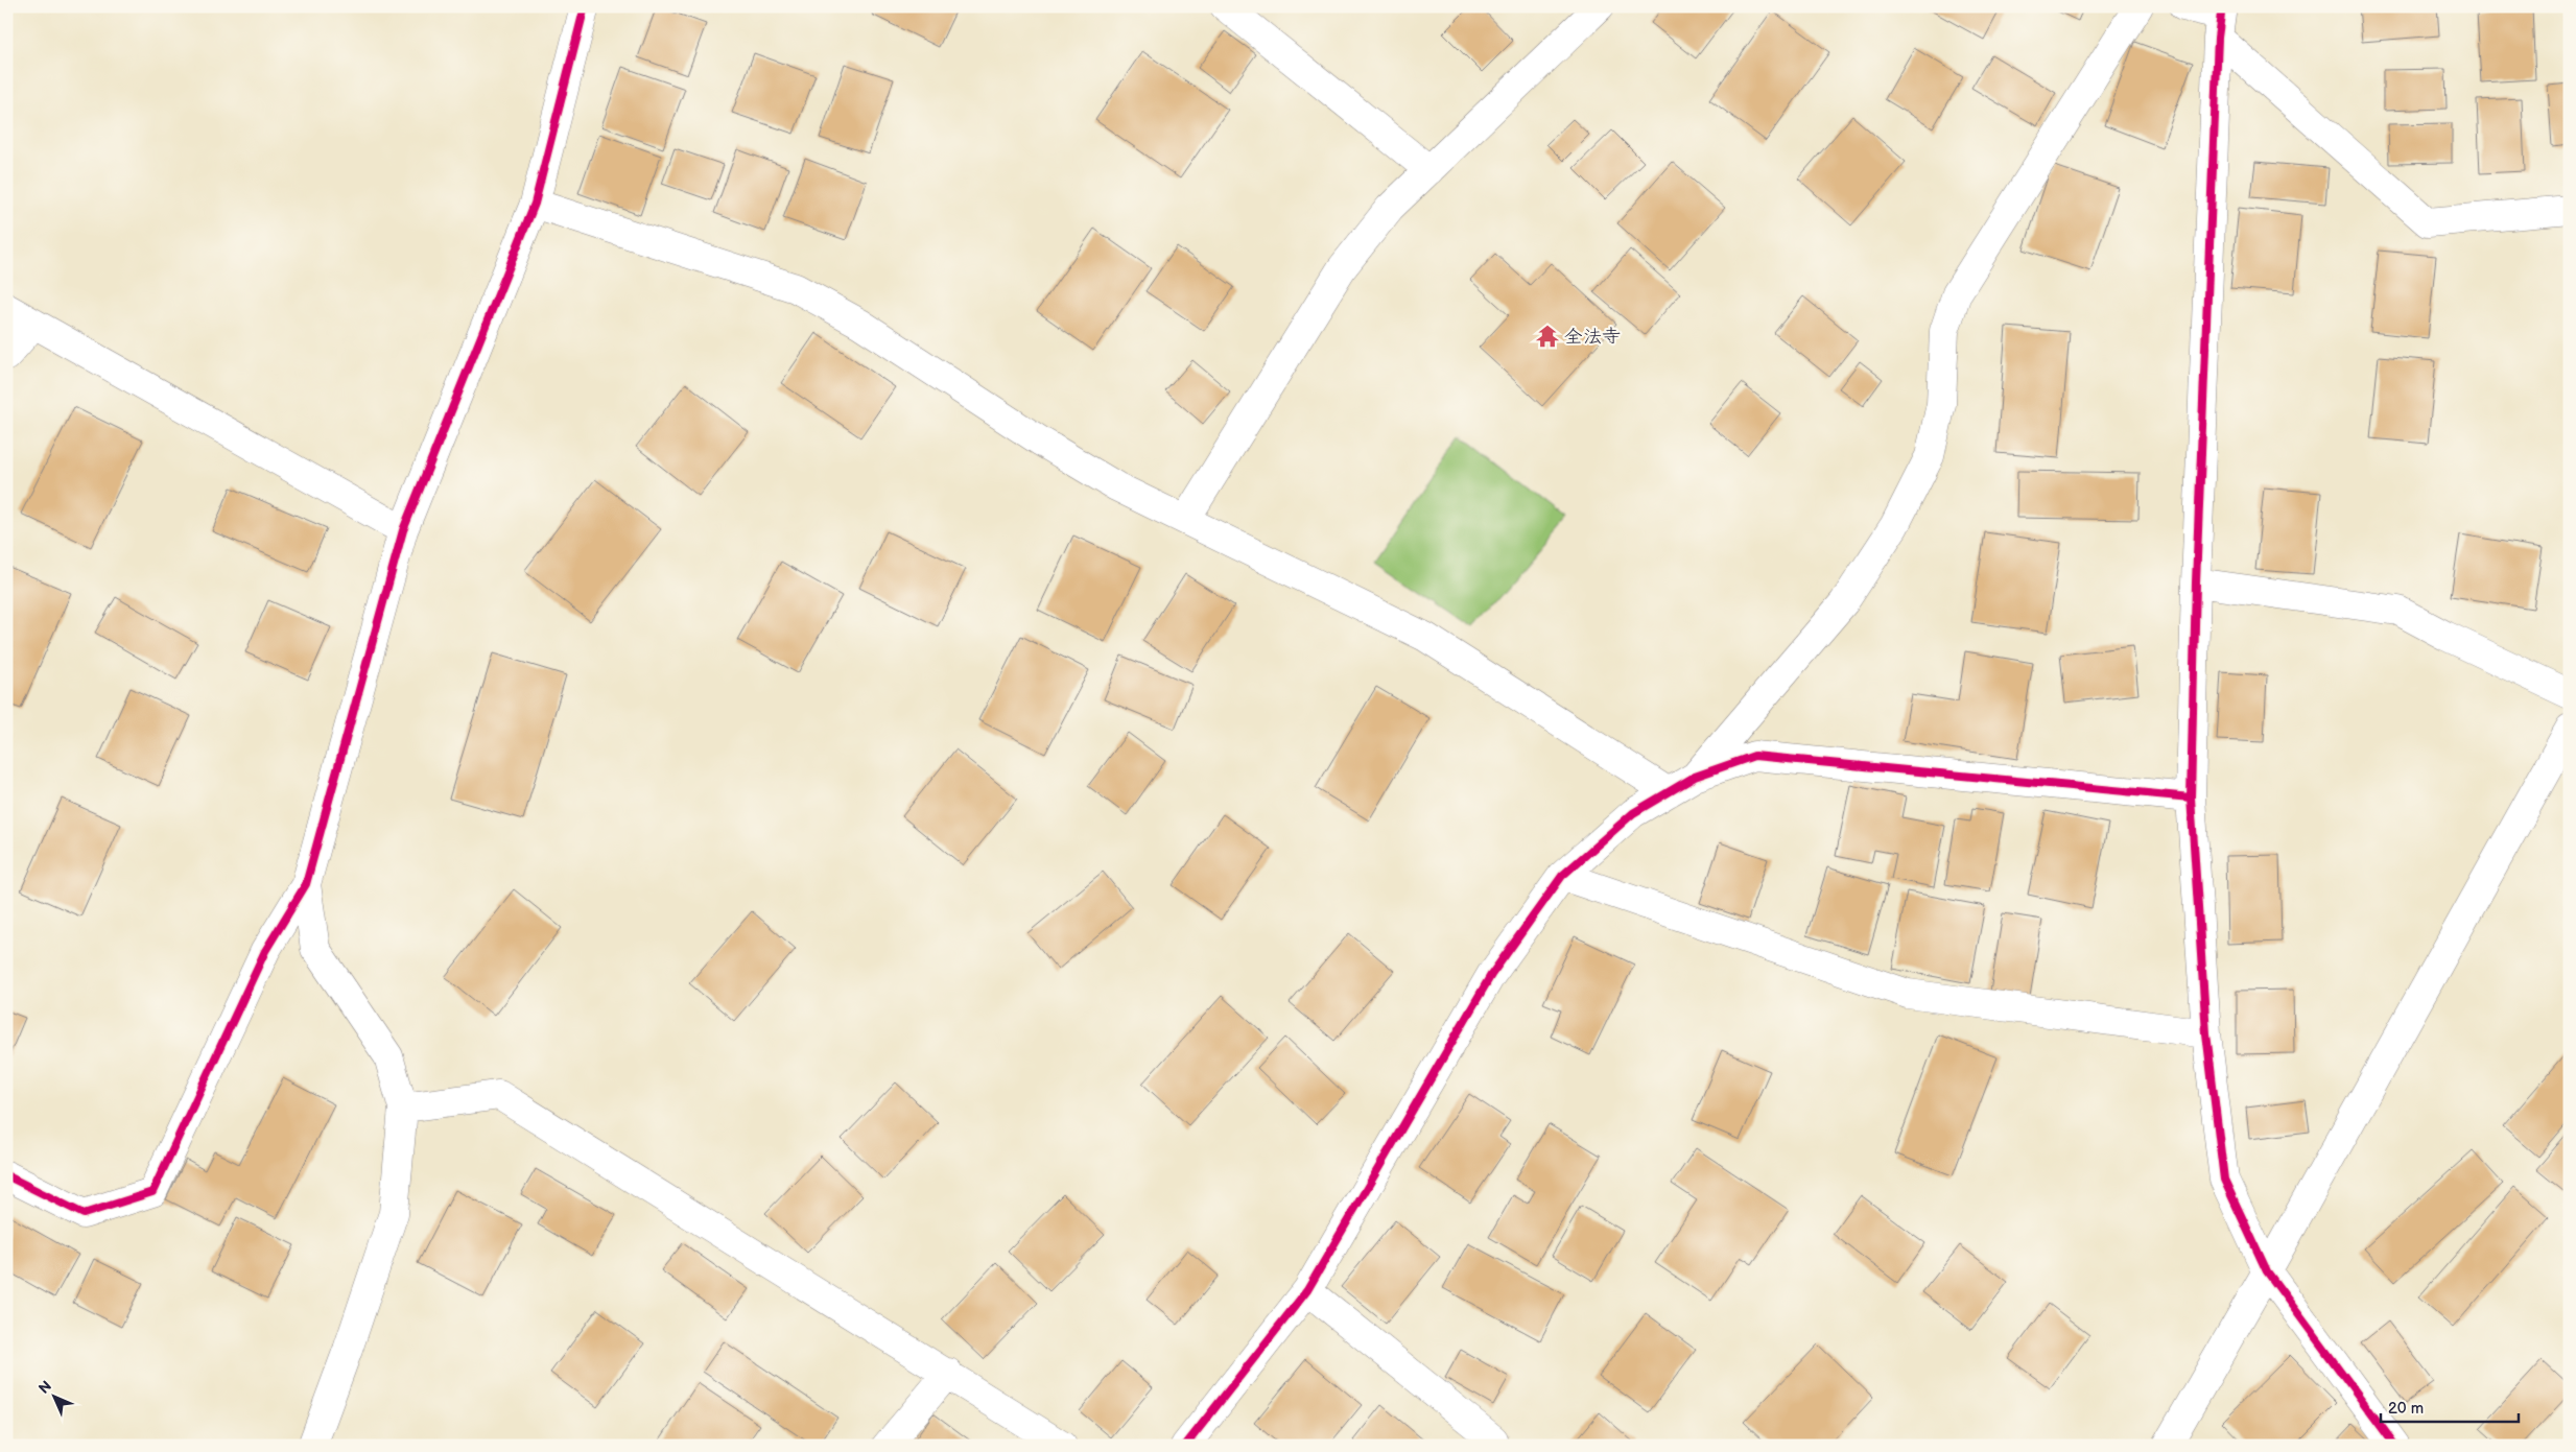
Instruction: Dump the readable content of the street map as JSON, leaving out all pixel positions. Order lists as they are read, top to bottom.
{
  "places": {
    "temple": ["全法寺"]
  },
  "scale_bar": "20 m",
  "north": "top left"
}
